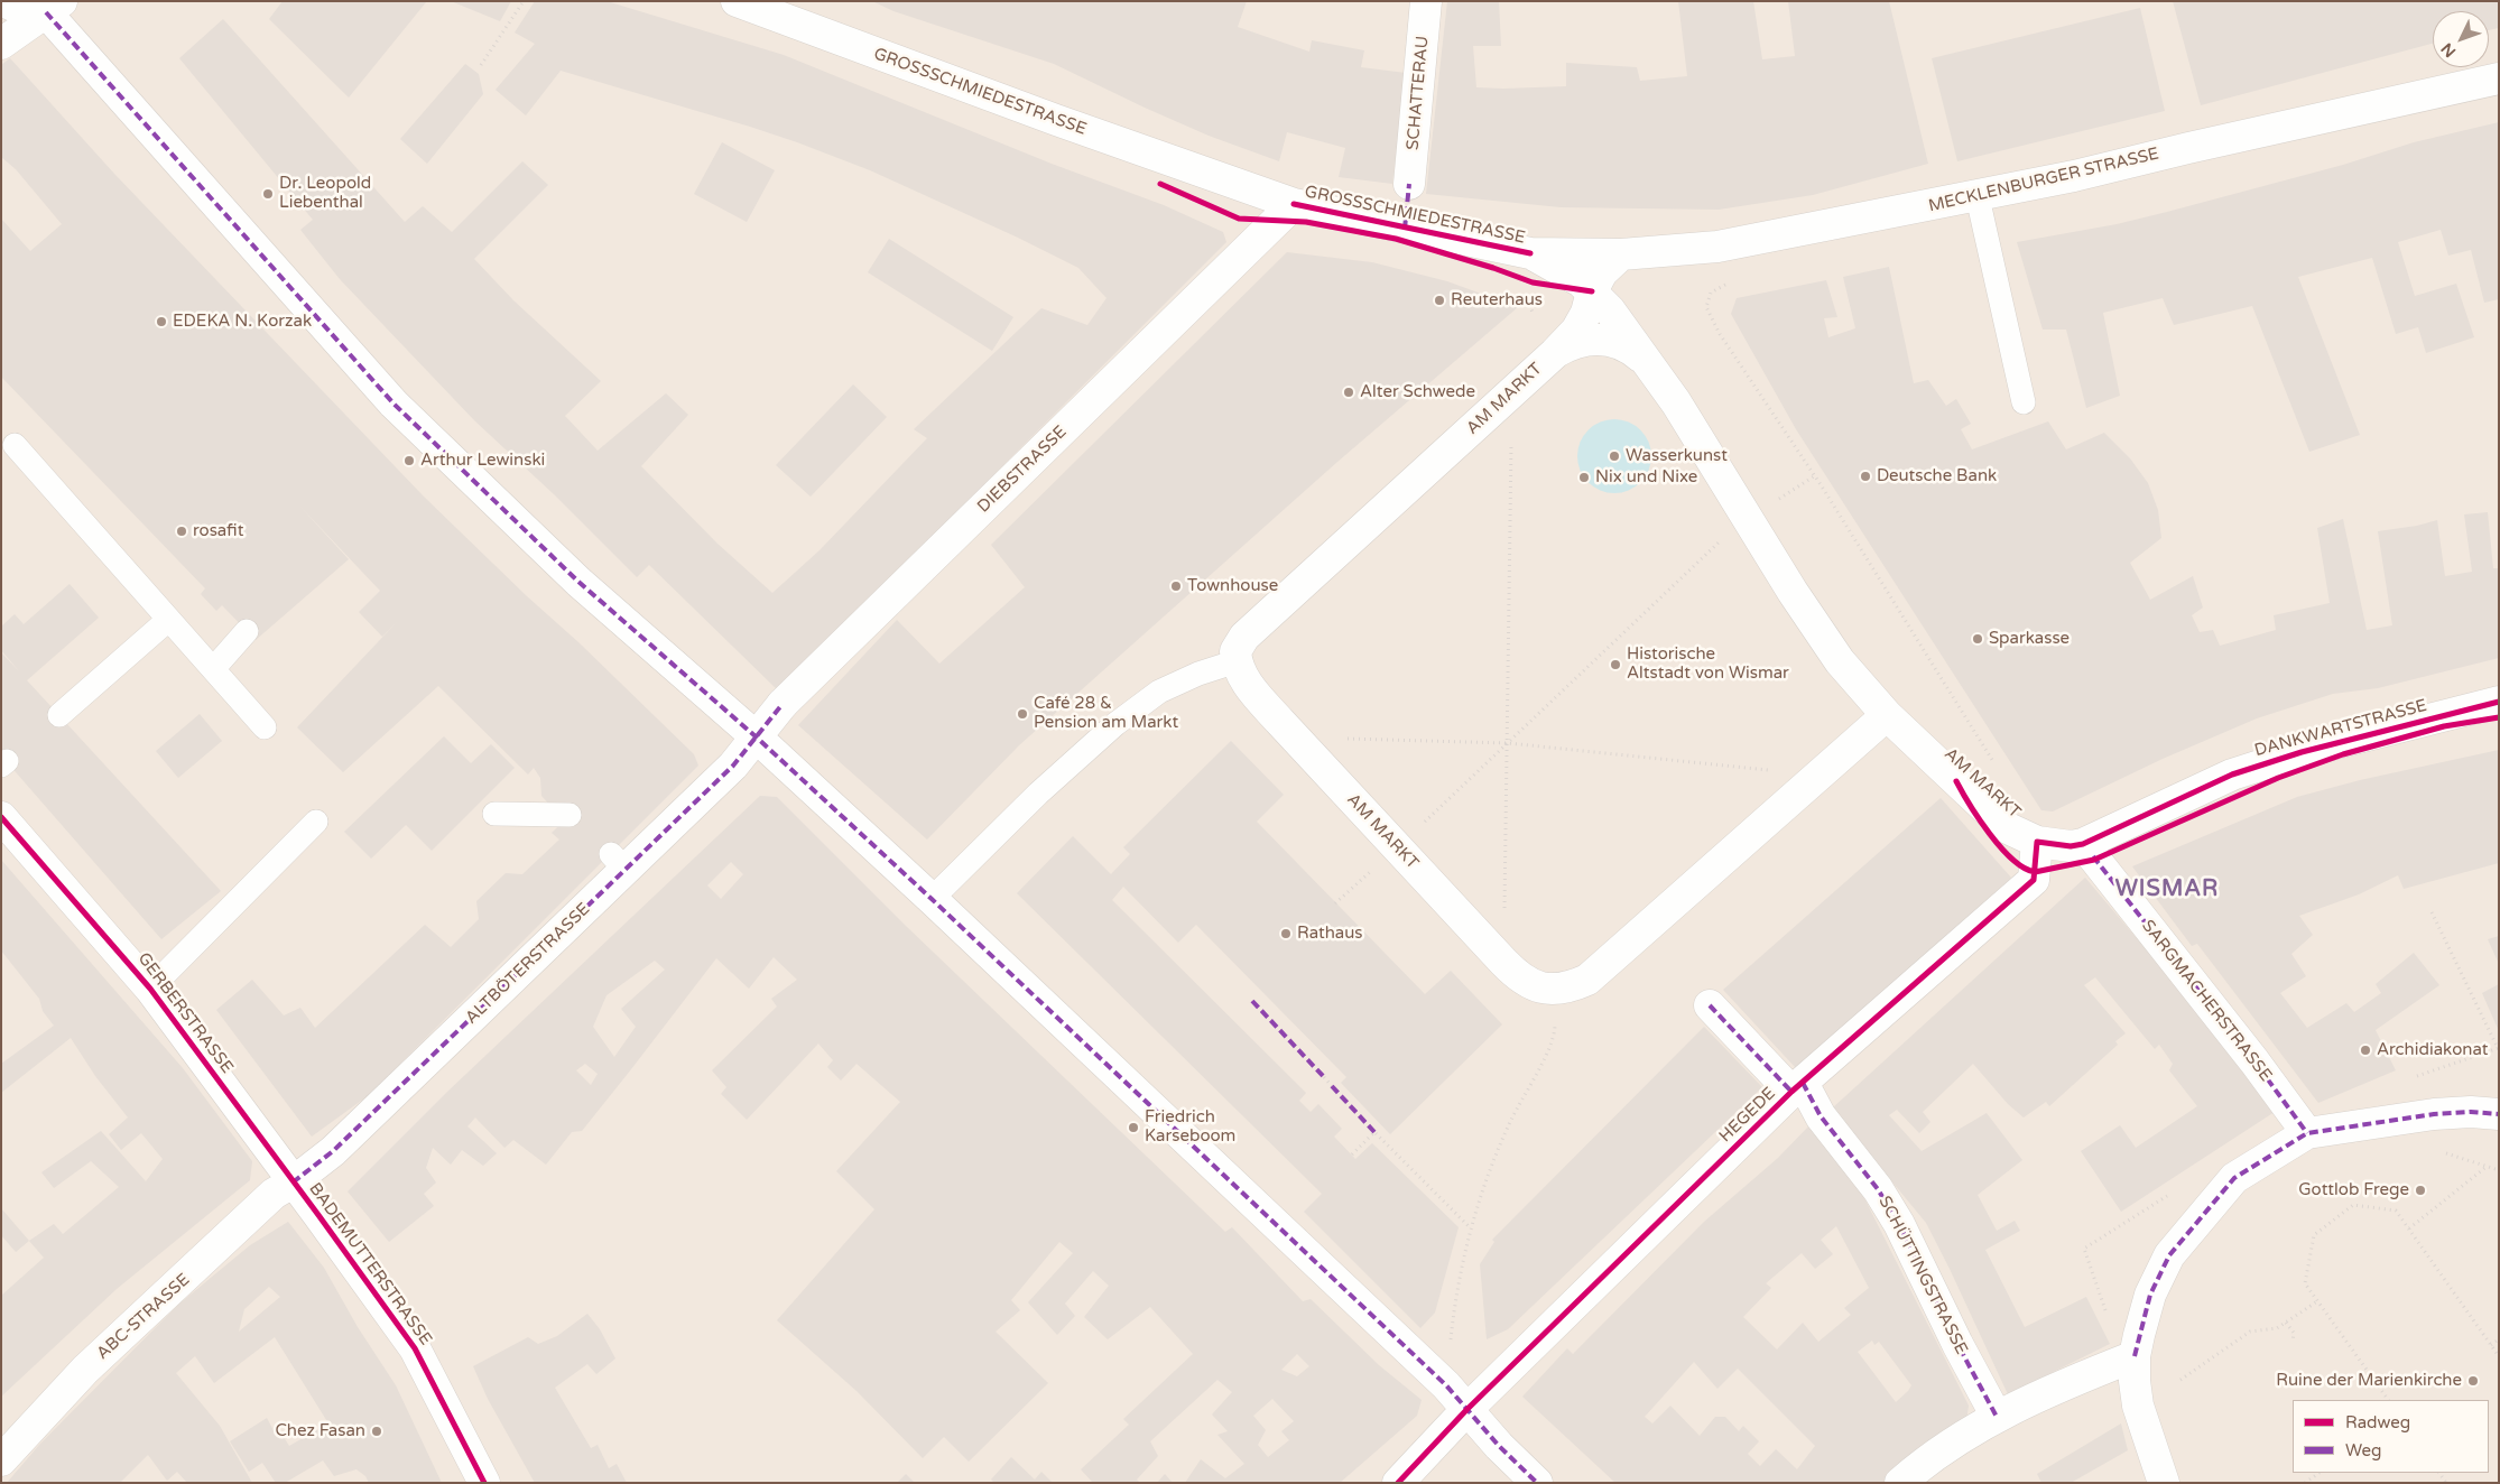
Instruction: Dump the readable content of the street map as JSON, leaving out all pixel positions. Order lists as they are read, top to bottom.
{
  "streets": {
    "street": [
      "GROSSSCHMIEDESTRASSE",
      "SCHATTERAU",
      "MECKLENBURGER STRASSE",
      "AM MARKT",
      "DIEBSTRASSE",
      "DANKWARTSTRASSE",
      "ALTBÖTERSTRASSE",
      "SARGMACHERSTRASSE",
      "GERBERSTRASSE",
      "HEGEDE",
      "BADEMUTTERSTRASSE",
      "SCHÜTTINGSTRASSE",
      "ABC-STRASSE"
    ]
  },
  "crossings": [
    ["GROSSSCHMIEDESTRASSE", "MECKLENBURGER STRASSE"],
    ["GROSSSCHMIEDESTRASSE", "AM MARKT"],
    ["GROSSSCHMIEDESTRASSE", "DIEBSTRASSE"],
    ["AM MARKT", "DANKWARTSTRASSE"],
    ["AM MARKT", "SARGMACHERSTRASSE"],
    ["AM MARKT", "HEGEDE"],
    ["DIEBSTRASSE", "ALTBÖTERSTRASSE"],
    ["DANKWARTSTRASSE", "SARGMACHERSTRASSE"],
    ["ALTBÖTERSTRASSE", "GERBERSTRASSE"],
    ["ALTBÖTERSTRASSE", "BADEMUTTERSTRASSE"],
    ["ALTBÖTERSTRASSE", "ABC-STRASSE"],
    ["GERBERSTRASSE", "BADEMUTTERSTRASSE"],
    ["GERBERSTRASSE", "ABC-STRASSE"],
    ["HEGEDE", "SCHÜTTINGSTRASSE"],
    ["BADEMUTTERSTRASSE", "ABC-STRASSE"]
  ],
  "districts": ["WISMAR"],
  "places": [
    "Dr. Leopold Liebenthal",
    "Reuterhaus",
    "EDEKA N. Korzak",
    "Alter Schwede",
    "Wasserkunst",
    "Arthur Lewinski",
    "Deutsche Bank",
    "Nix und Nixe",
    "rosafit",
    "Townhouse",
    "Sparkasse",
    "Historische Altstadt von Wismar",
    "Café 28 & Pension am Markt",
    "Rathaus",
    "Archidiakonat",
    "Friedrich Karseboom",
    "Gottlob Frege",
    "Ruine der Marienkirche",
    "Chez Fasan"
  ],
  "legend": ["Radweg", "Weg"],
  "north": "bottom left"
}
